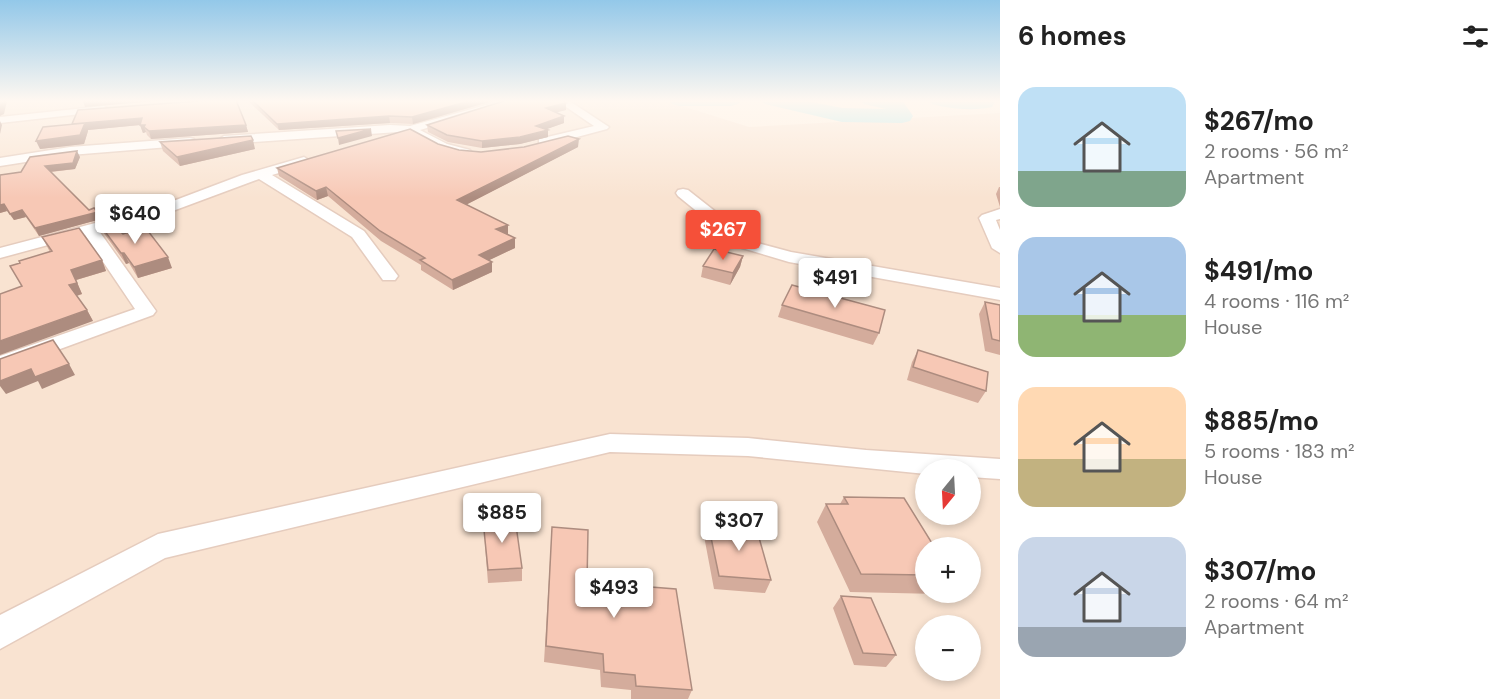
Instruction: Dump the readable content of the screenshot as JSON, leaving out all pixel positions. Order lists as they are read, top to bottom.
{
  "north": "bottom",
  "page": {
    "heading": "6 homes",
    "list": [
      {
        "name": "$267/mo",
        "note": "2 rooms · 56 m² · Apartment"
      },
      {
        "name": "$491/mo",
        "note": "4 rooms · 116 m² · House"
      },
      {
        "name": "$885/mo",
        "note": "5 rooms · 183 m² · House"
      },
      {
        "name": "$307/mo",
        "note": "2 rooms · 64 m² · Apartment"
      }
    ],
    "price": [
      "$640",
      "$267",
      "$491",
      "$885",
      "$307",
      "$493"
    ],
    "map_buttons": ["+", "−"]
  }
}
